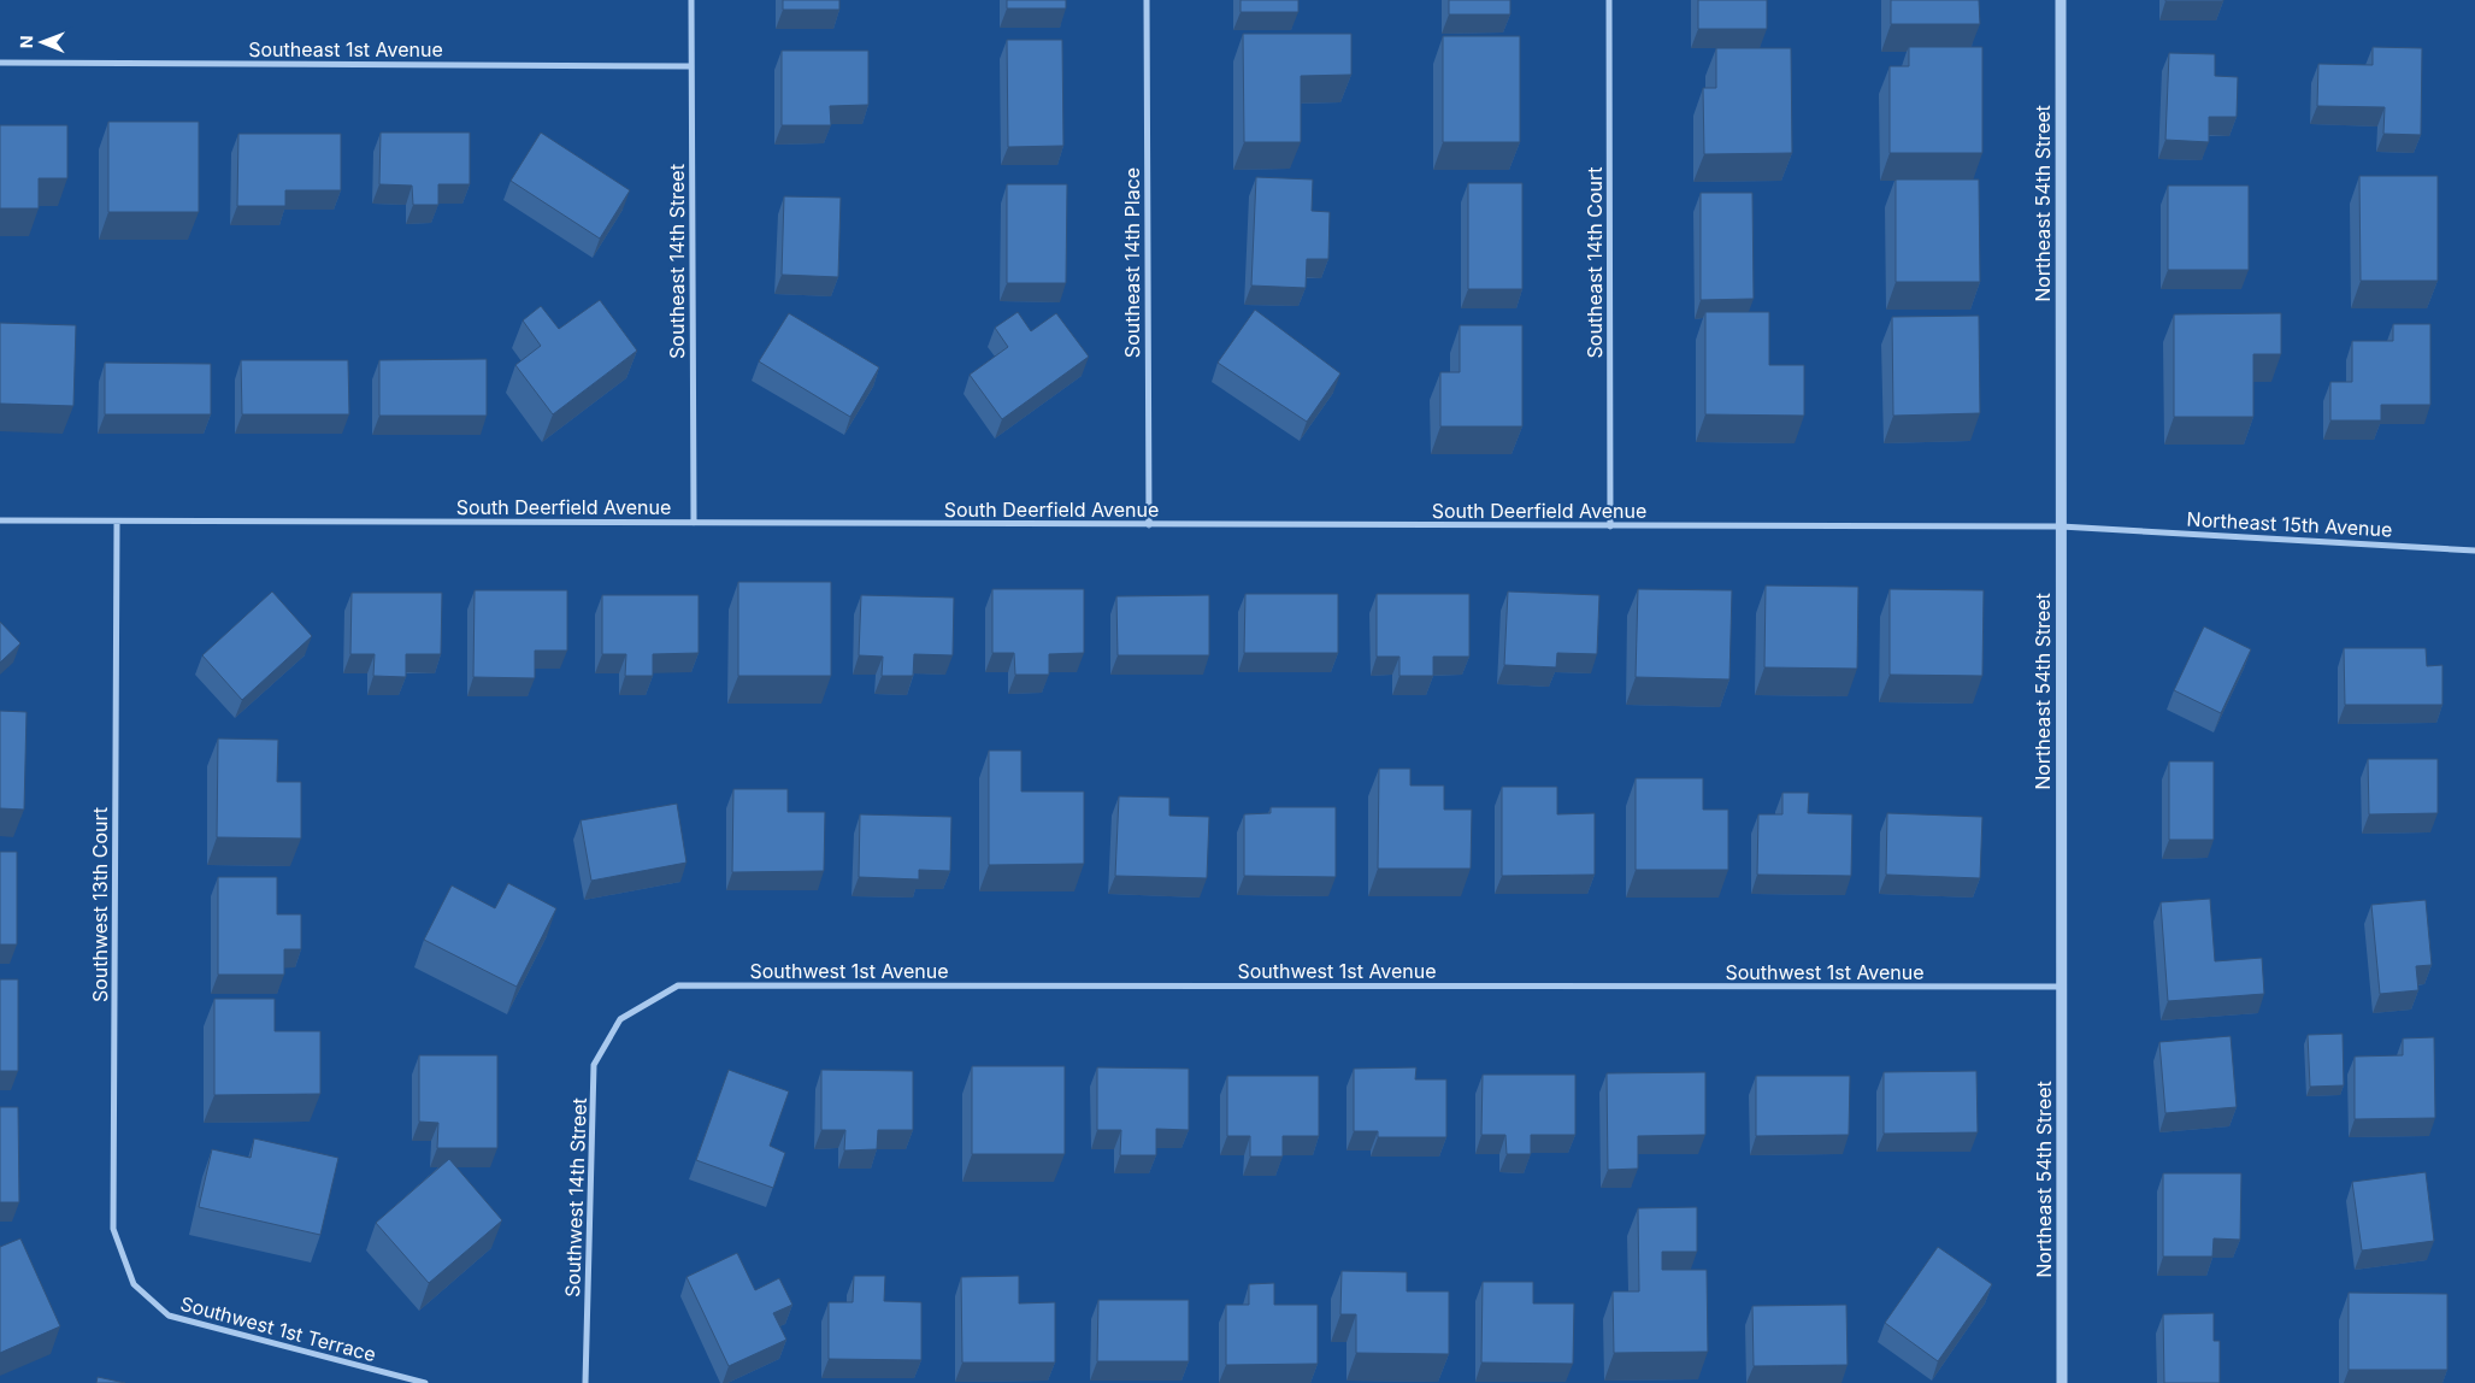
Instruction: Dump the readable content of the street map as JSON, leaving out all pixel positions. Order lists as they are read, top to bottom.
{
  "streets": {
    "street": [
      "Southeast 1st Avenue",
      "Northeast 54th Street",
      "Southeast 14th Street",
      "Southeast 14th Place",
      "Southeast 14th Court",
      "South Deerfield Avenue",
      "Northeast 15th Avenue",
      "Southwest 13th Court",
      "Southwest 1st Avenue",
      "Southwest 14th Street",
      "Southwest 1st Terrace"
    ]
  },
  "crossings": [
    ["Southeast 1st Avenue", "Southeast 14th Street"],
    ["Northeast 54th Street", "South Deerfield Avenue"],
    ["Northeast 54th Street", "Southwest 1st Avenue"],
    ["Southeast 14th Street", "South Deerfield Avenue"],
    ["Southeast 14th Place", "South Deerfield Avenue"],
    ["Southeast 14th Court", "South Deerfield Avenue"],
    ["South Deerfield Avenue", "Northeast 15th Avenue"],
    ["South Deerfield Avenue", "Southwest 13th Court"],
    ["Southwest 13th Court", "Southwest 1st Terrace"],
    ["Southwest 1st Avenue", "Southwest 14th Street"]
  ],
  "north": "left"
}
